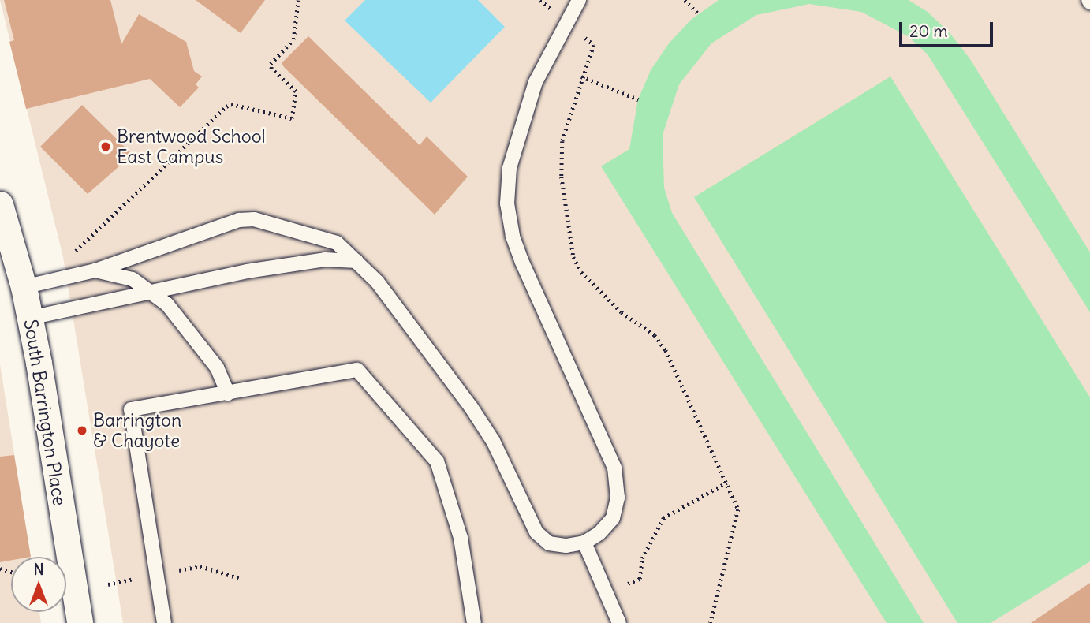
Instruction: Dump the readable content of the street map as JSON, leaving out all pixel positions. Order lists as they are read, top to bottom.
{
  "streets": {
    "street": ["South Barrington Place"]
  },
  "places": ["Brentwood School East Campus", "Barrington & Chayote"],
  "scale_bar": "20 m",
  "north": "top"
}
